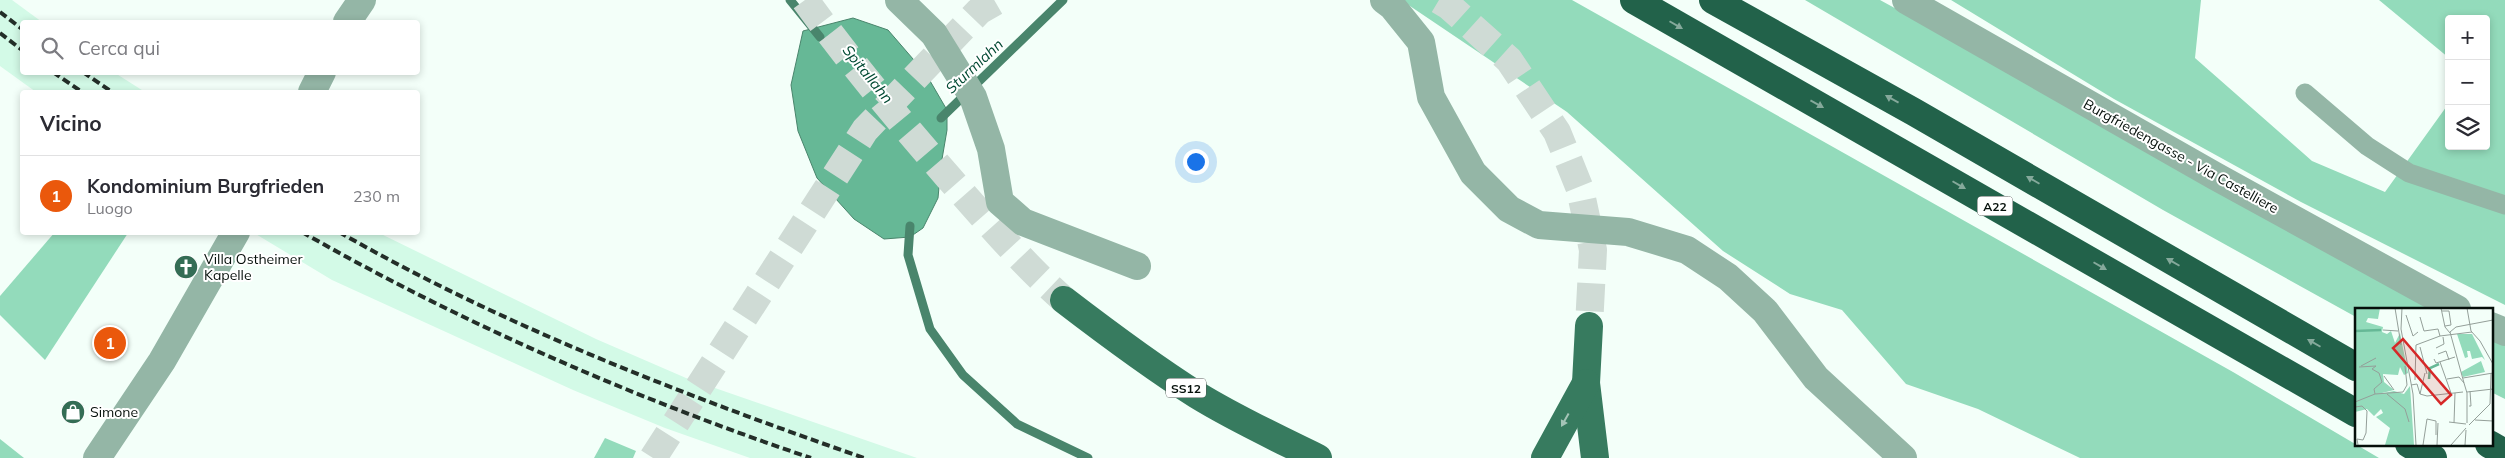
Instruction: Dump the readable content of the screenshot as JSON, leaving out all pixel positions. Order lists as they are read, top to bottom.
{
  "streets": {
    "highway": ["A22"],
    "main road": ["SS12"],
    "street": ["Burgfriedengasse - Via Castelliere"]
  },
  "water": ["Sturmlahn", "Spitallahn"],
  "places": {
    "church": ["Villa Ostheimer Kapelle"],
    "shop": ["Simone"]
  },
  "page": {
    "map_buttons": ["+", "−"],
    "search": "Cerca qui",
    "heading": "Vicino",
    "list": [
      {
        "mark": "1",
        "name": "Kondominium Burgfrieden",
        "note": "Luogo",
        "value": "230 m"
      }
    ],
    "pins": "1"
  }
}
